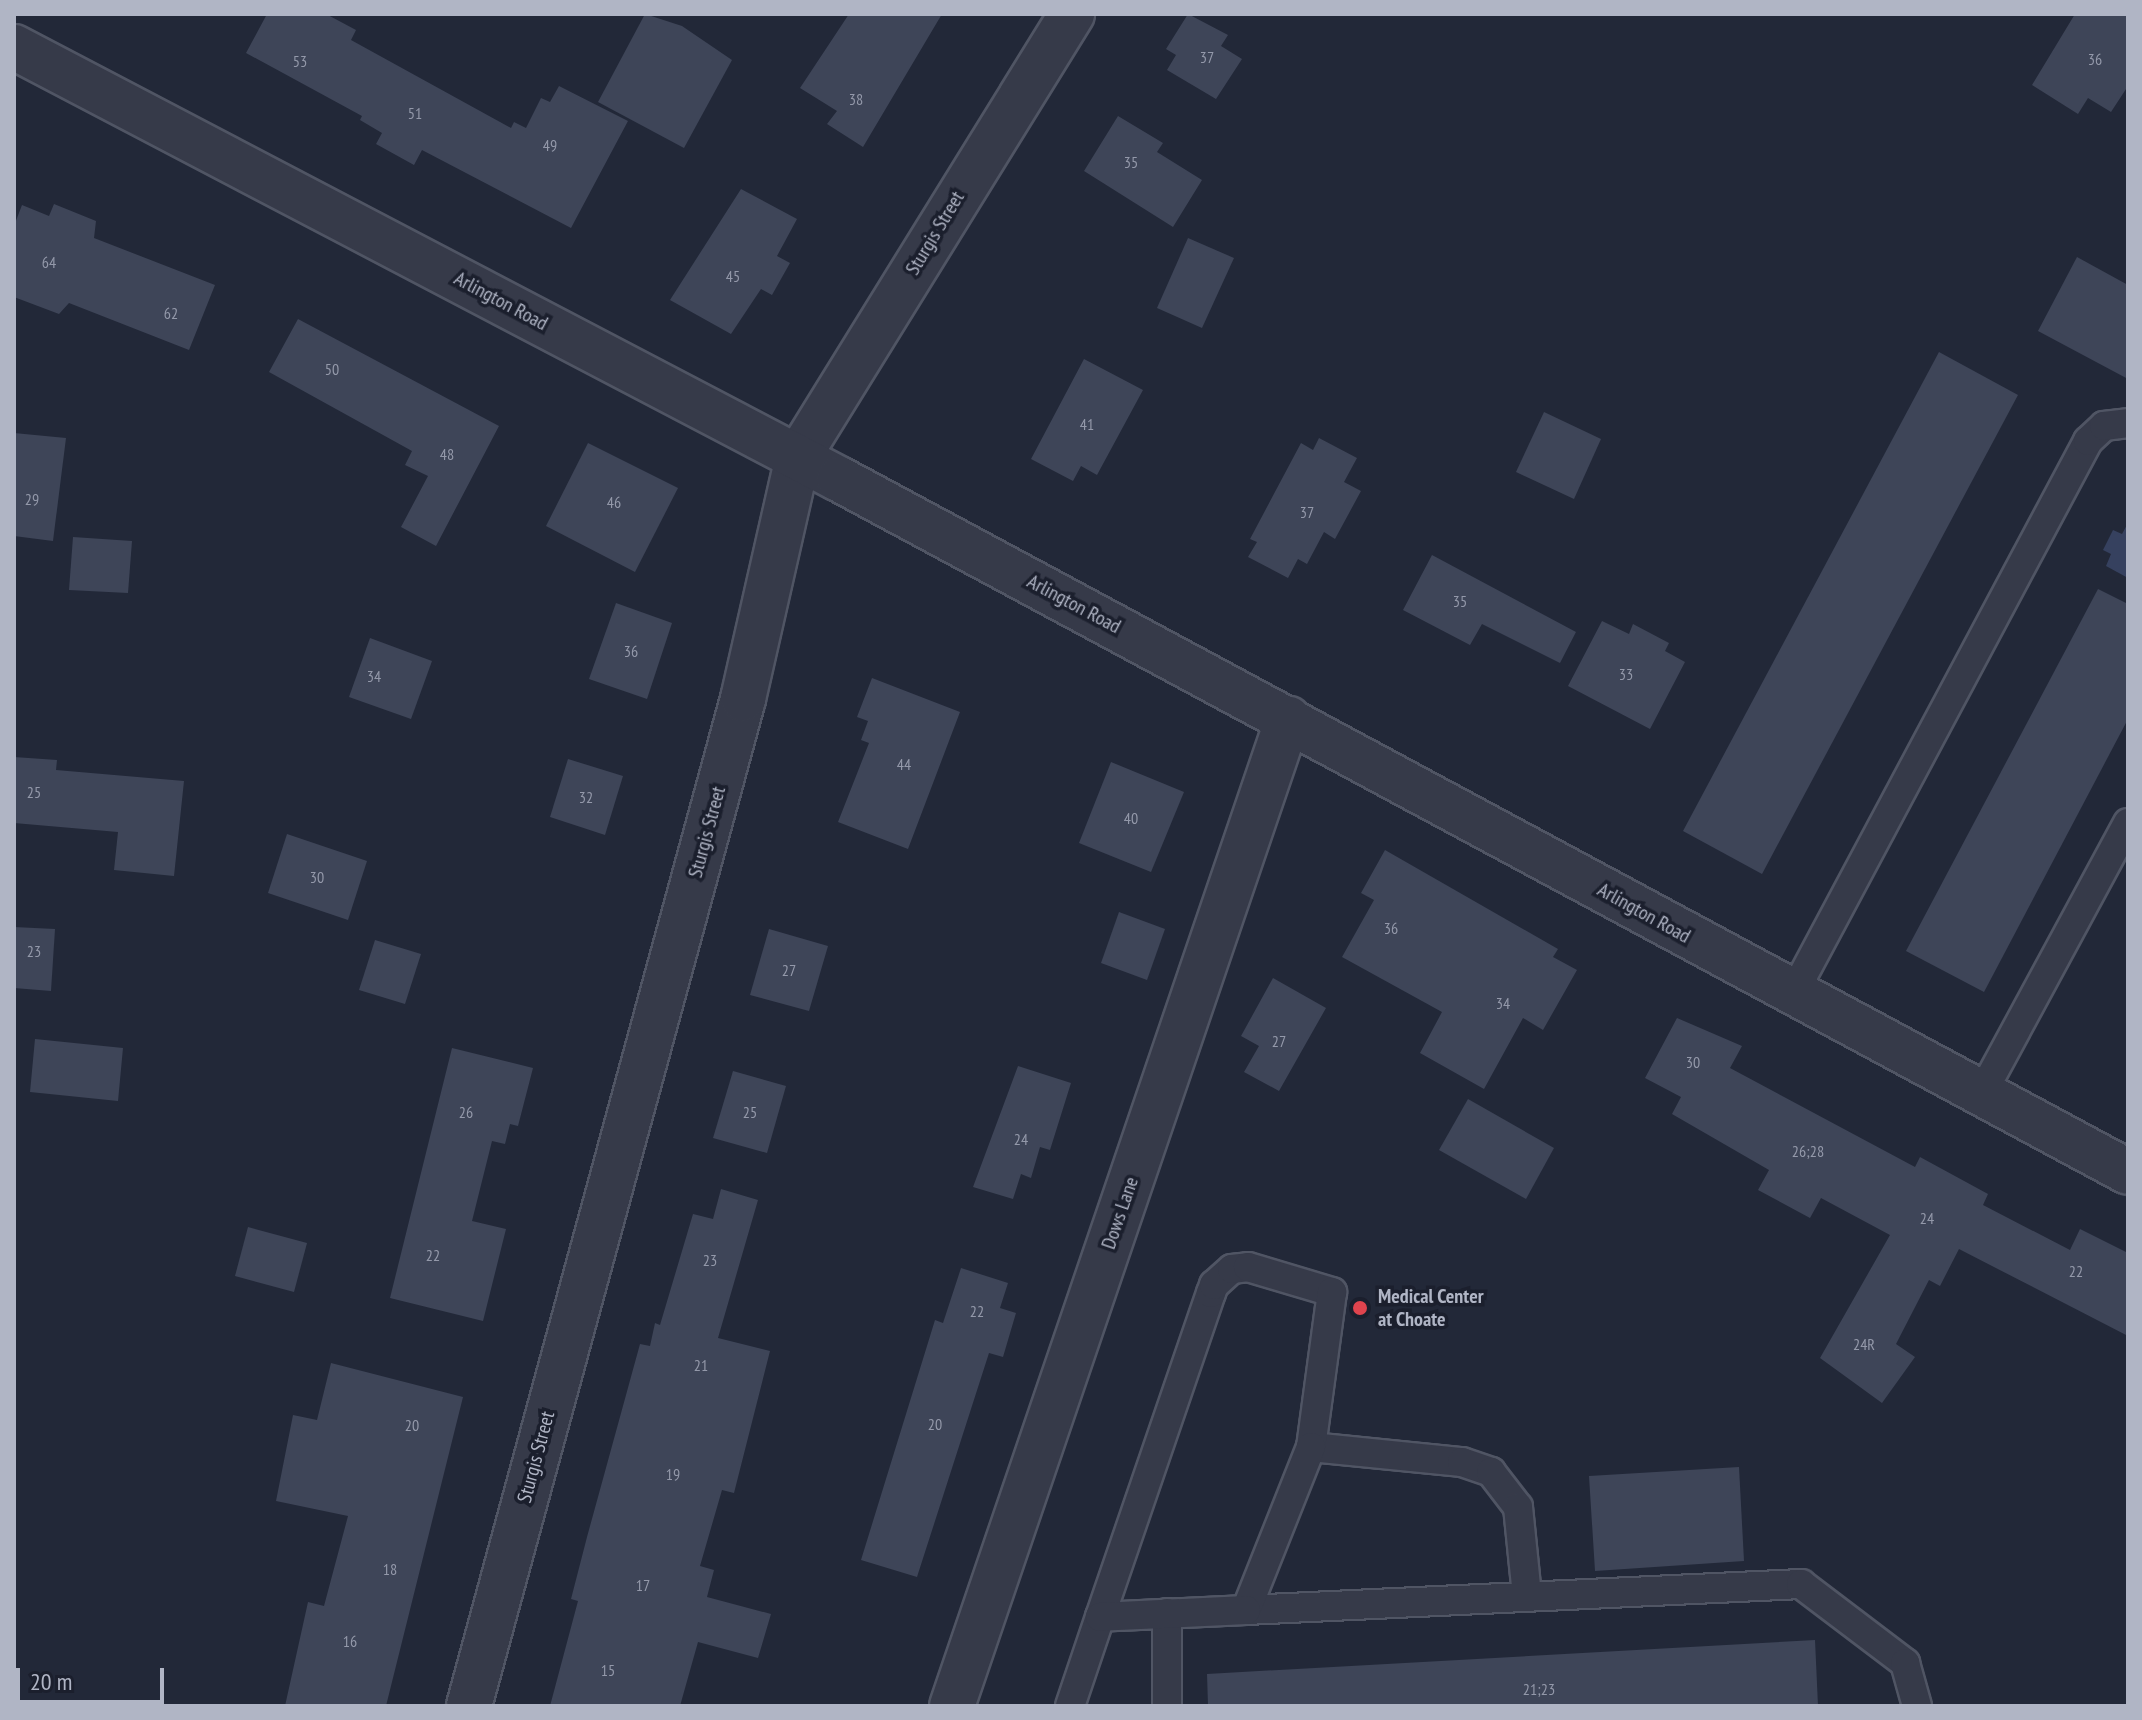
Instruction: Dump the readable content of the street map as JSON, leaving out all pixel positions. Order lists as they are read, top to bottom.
{
  "streets": {
    "street": ["Sturgis Street", "Arlington Road", "Dows Lane"]
  },
  "crossings": [
    ["Sturgis Street", "Arlington Road"],
    ["Arlington Road", "Dows Lane"]
  ],
  "places": ["Medical Center at Choate"],
  "house_numbers": [
    "37",
    "36",
    "53",
    "38",
    "51",
    "49",
    "35",
    "64",
    "45",
    "62",
    "50",
    "41",
    "48",
    "29",
    "46",
    "37",
    "35",
    "36",
    "33",
    "34",
    "44",
    "25",
    "32",
    "40",
    "30",
    "36",
    "23",
    "27",
    "34",
    "27",
    "30",
    "26",
    "25",
    "24",
    "26;28",
    "24",
    "22",
    "23",
    "22",
    "22",
    "24R",
    "21",
    "20",
    "20",
    "19",
    "18",
    "17",
    "16",
    "15",
    "21;23"
  ],
  "scale_bar": "20 m"
}
